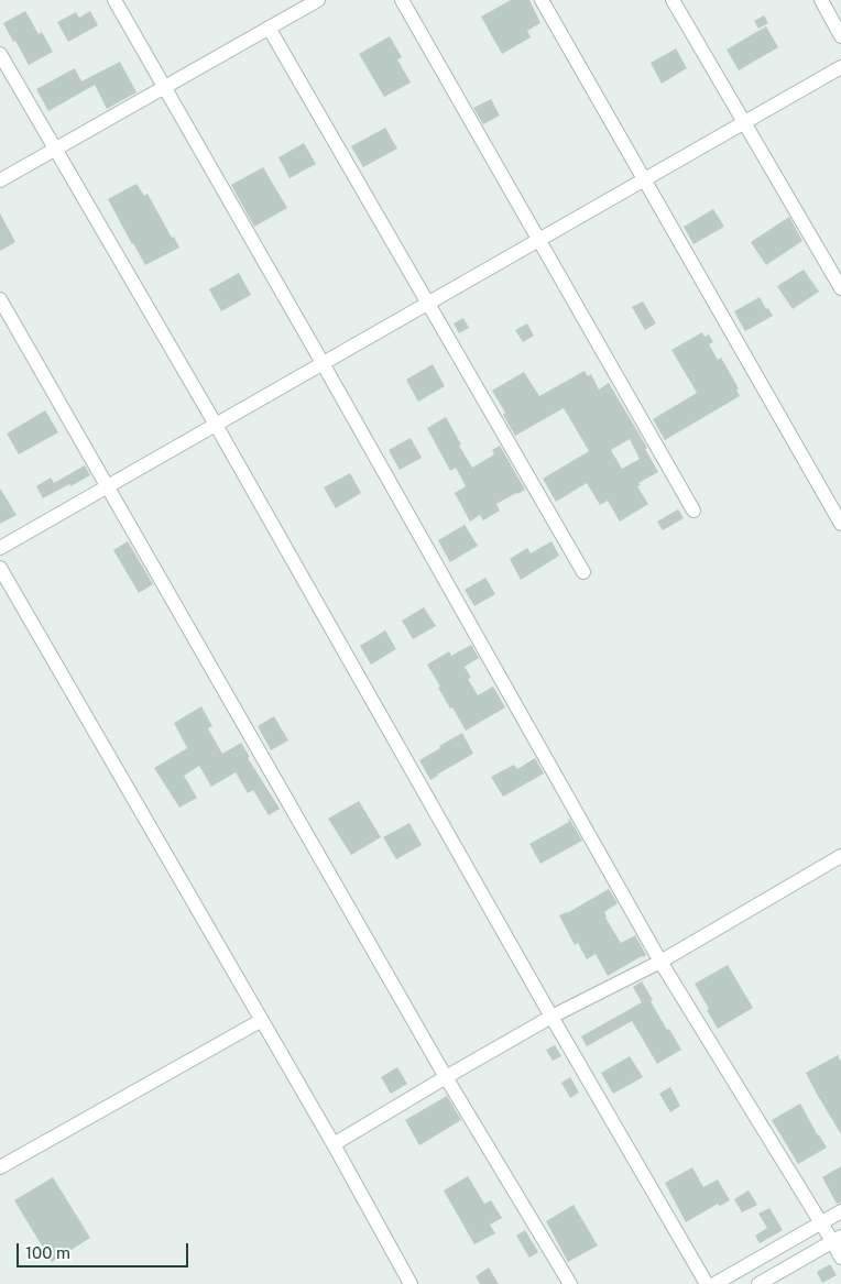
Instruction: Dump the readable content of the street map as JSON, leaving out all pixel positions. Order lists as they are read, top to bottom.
{
  "scale_bar": "100 m"
}
